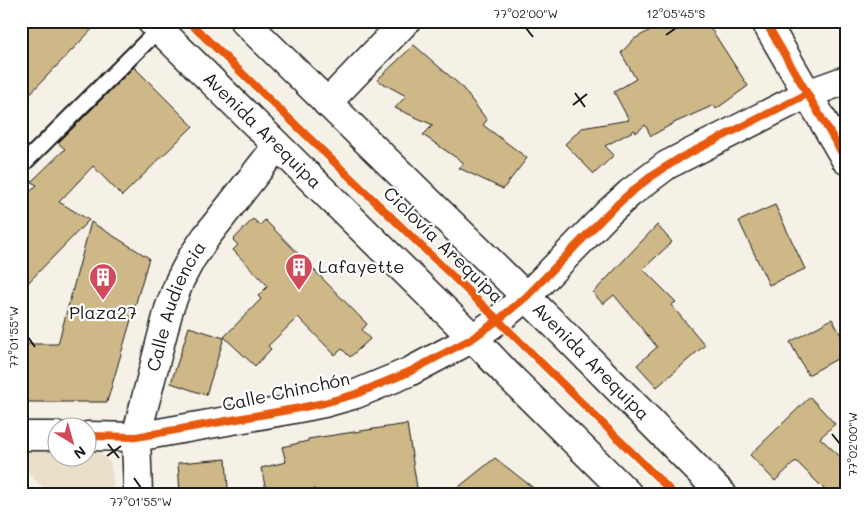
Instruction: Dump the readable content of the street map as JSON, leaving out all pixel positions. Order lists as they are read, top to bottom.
{
  "streets": {
    "street": ["Avenida Arequipa", "Calle Audiencia", "Calle Chinchón"],
    "cycle path": ["Ciclovía Arequipa"]
  },
  "crossings": [
    ["Avenida Arequipa", "Calle Audiencia"],
    ["Avenida Arequipa", "Calle Chinchón"],
    ["Calle Audiencia", "Calle Chinchón"]
  ],
  "places": {
    "building": ["Lafayette", "Plaza27"]
  },
  "north": "bottom right",
  "coordinates": ["77°02'00\"W", "12°05'45\"S", "77°01'55\"W"]
}
